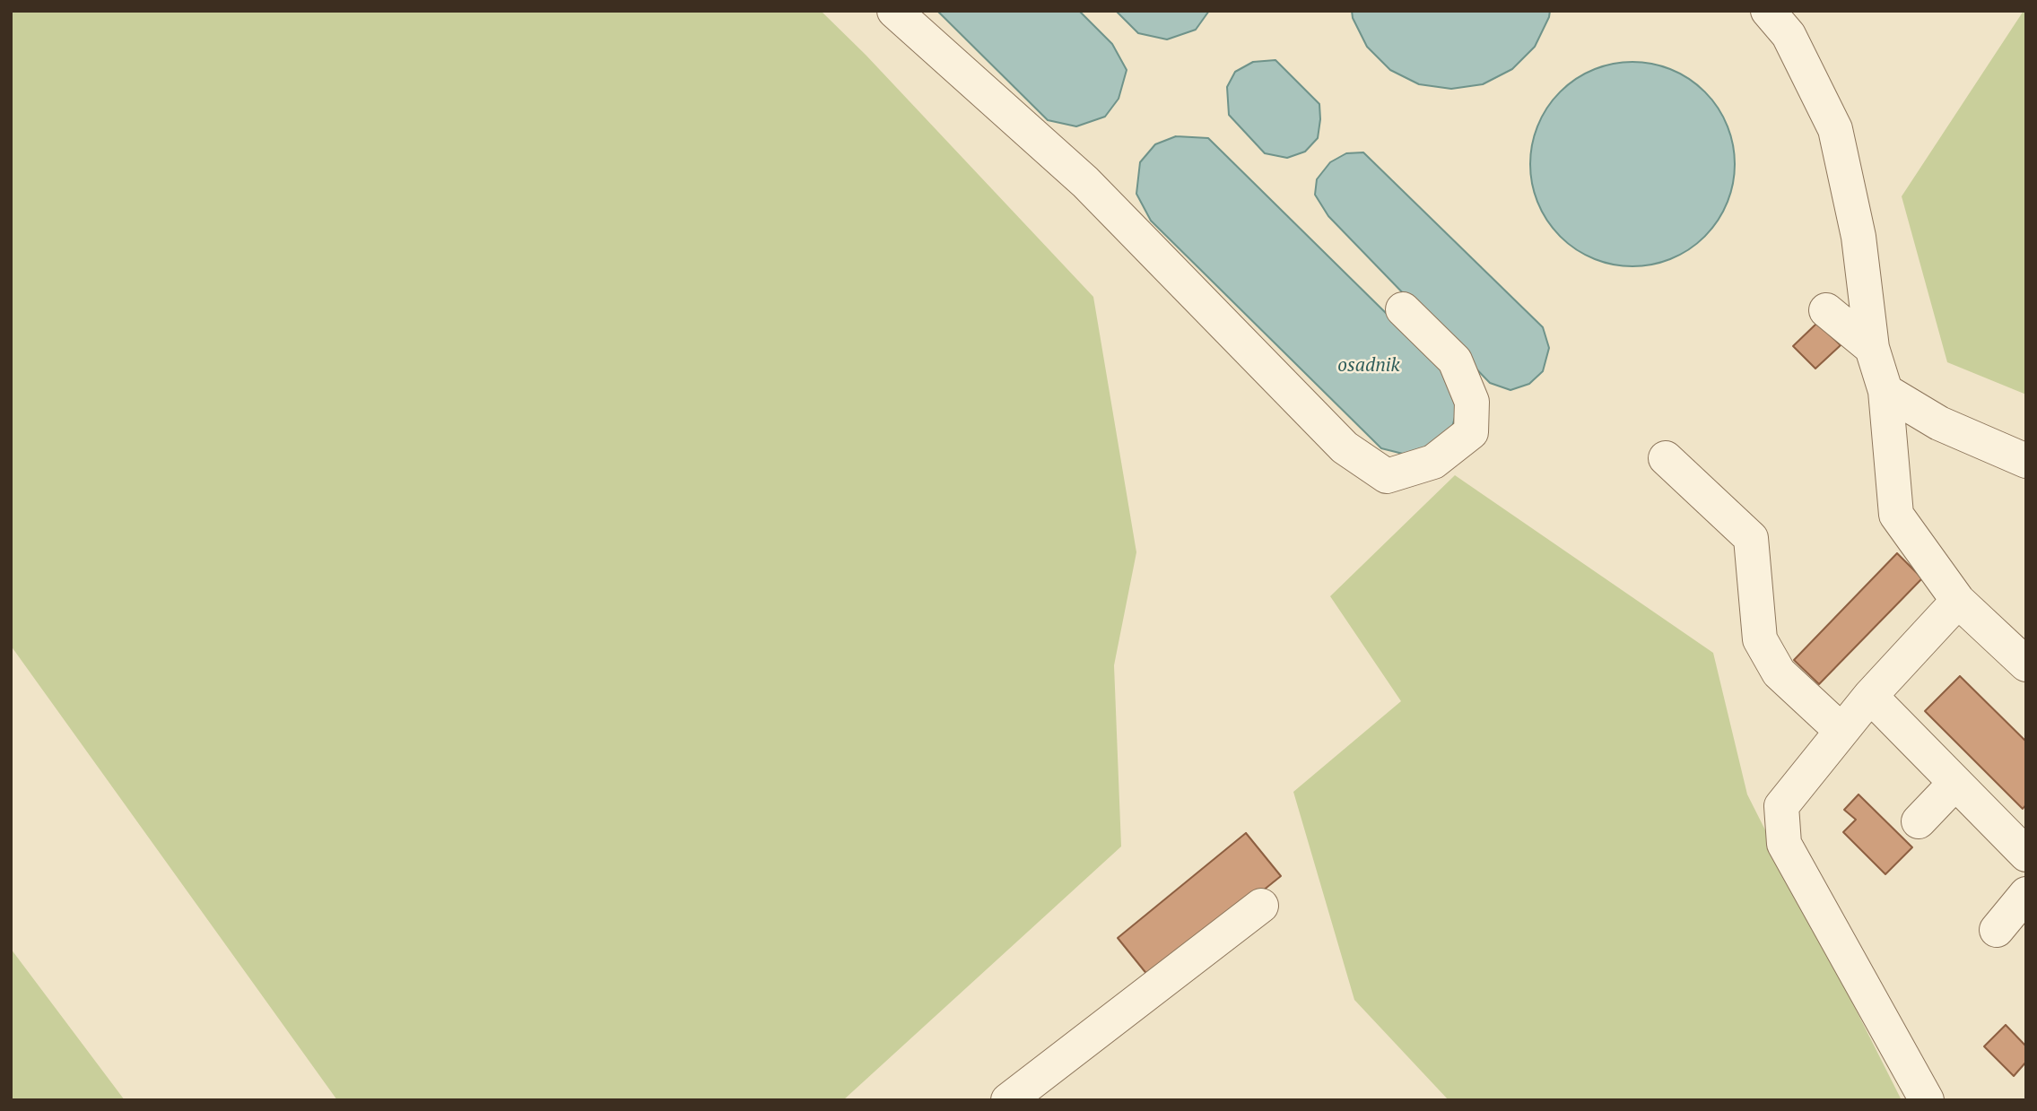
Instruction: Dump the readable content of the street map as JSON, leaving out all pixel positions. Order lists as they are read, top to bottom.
{
  "water": ["osadnik"]
}
